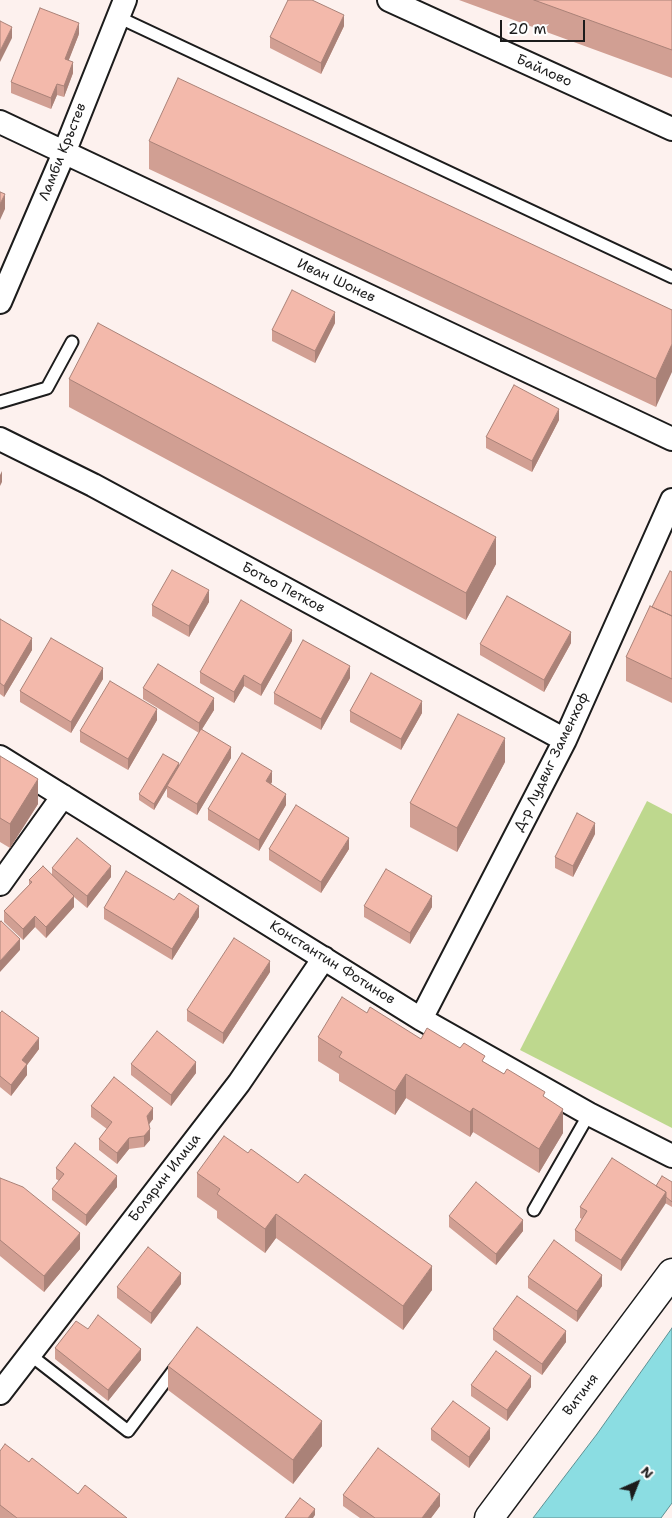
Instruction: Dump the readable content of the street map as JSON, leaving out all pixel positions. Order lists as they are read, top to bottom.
{
  "streets": {
    "street": [
      "Байлово",
      "Ламби Кръстев",
      "Иван Шонев",
      "Ботьо Петков",
      "Д-р Лудвиг Заменхоф",
      "Константин Фотинов",
      "Болярин Илица",
      "Витиня"
    ]
  },
  "crossings": [
    ["Ламби Кръстев", "Иван Шонев"],
    ["Ботьо Петков", "Д-р Лудвиг Заменхоф"],
    ["Д-р Лудвиг Заменхоф", "Константин Фотинов"],
    ["Константин Фотинов", "Болярин Илица"]
  ],
  "scale_bar": "20 m",
  "north": "top right"
}
